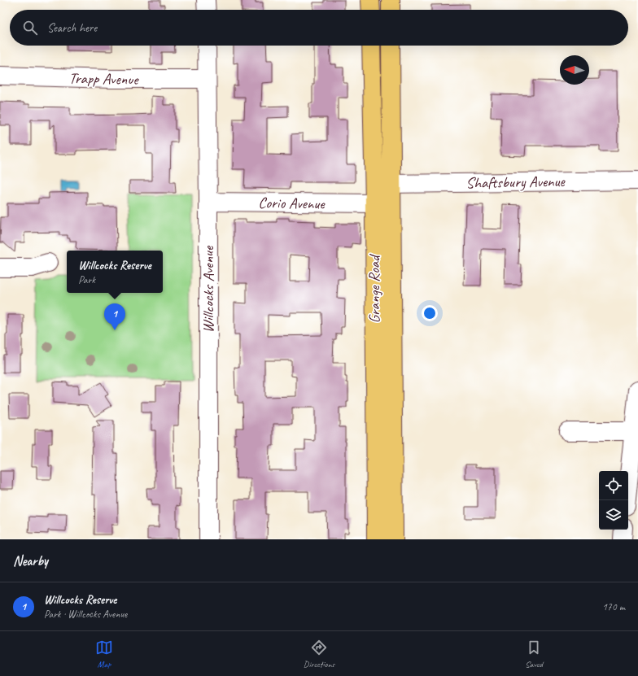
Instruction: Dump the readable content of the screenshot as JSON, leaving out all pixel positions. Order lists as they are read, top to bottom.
{
  "streets": {
    "main road": ["Grange Road"],
    "street": [
      "Trapp Avenue",
      "Shaftsbury Avenue",
      "Corio Avenue",
      "Willcocks Avenue"
    ]
  },
  "crossings": [
    ["Trapp Avenue", "Willcocks Avenue"],
    ["Shaftsbury Avenue", "Grange Road"],
    ["Corio Avenue", "Willcocks Avenue"],
    ["Corio Avenue", "Grange Road"]
  ],
  "north": "left",
  "page": {
    "search": "Search here",
    "popup": ["Willcocks Reserve", "Park"],
    "pins": "1",
    "heading": "Nearby",
    "list": [
      {
        "mark": "1",
        "name": "Willcocks Reserve",
        "note": "Park · Willcocks Avenue",
        "value": "170 m"
      }
    ],
    "nav": ["Map", "Directions", "Saved"]
  }
}
